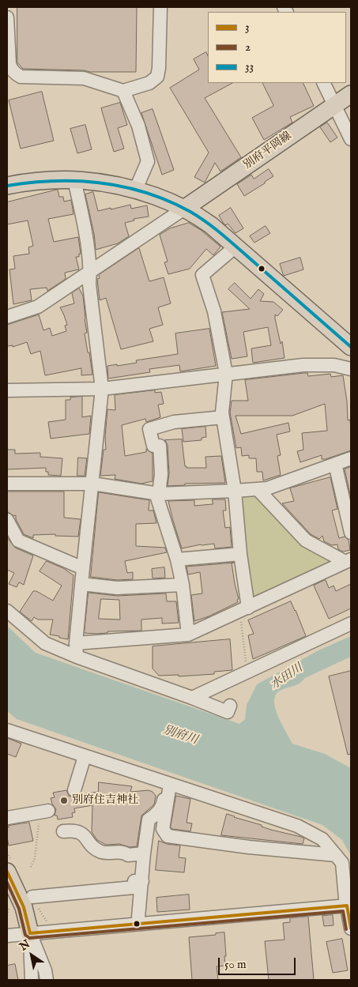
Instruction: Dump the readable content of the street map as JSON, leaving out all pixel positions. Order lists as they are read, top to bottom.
{
  "streets": {
    "main road": ["別府平岡線"]
  },
  "water": ["水田川", "別府川"],
  "places": ["別府住吉神社"],
  "lines": ["transit line 33", "transit line 3", "transit line 2"],
  "legend": ["3", "2", "33"],
  "scale_bar": "50 m",
  "north": "top left"
}
